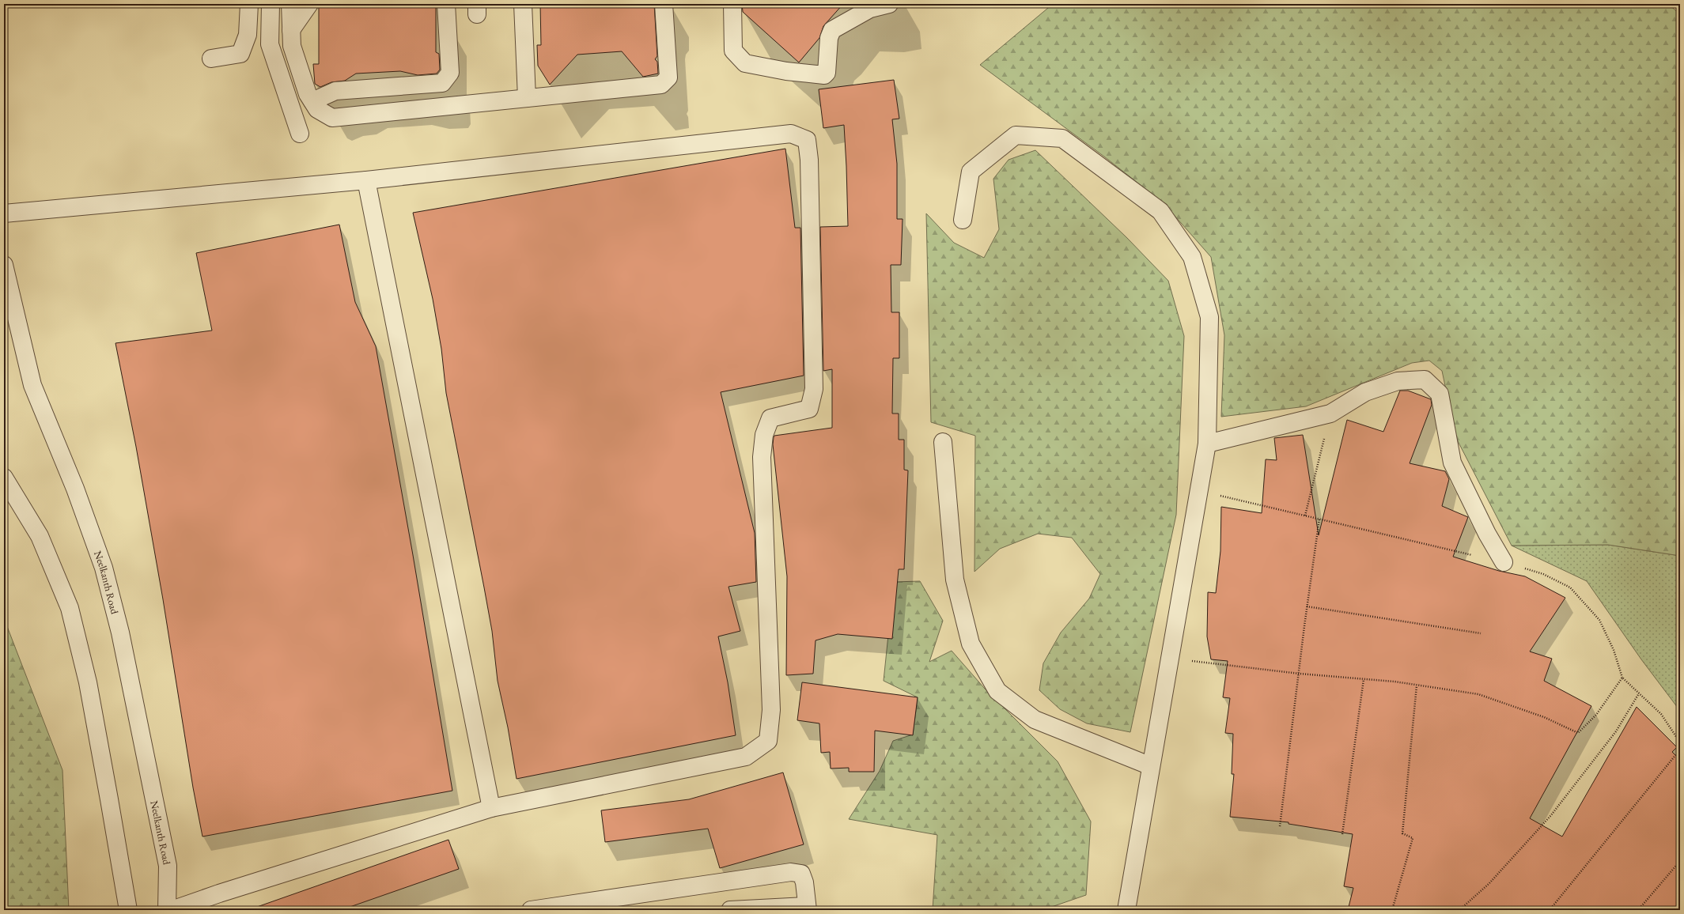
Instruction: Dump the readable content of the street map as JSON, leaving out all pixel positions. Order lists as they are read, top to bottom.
{
  "streets": {
    "street": ["Neelkanth Road"]
  }
}
